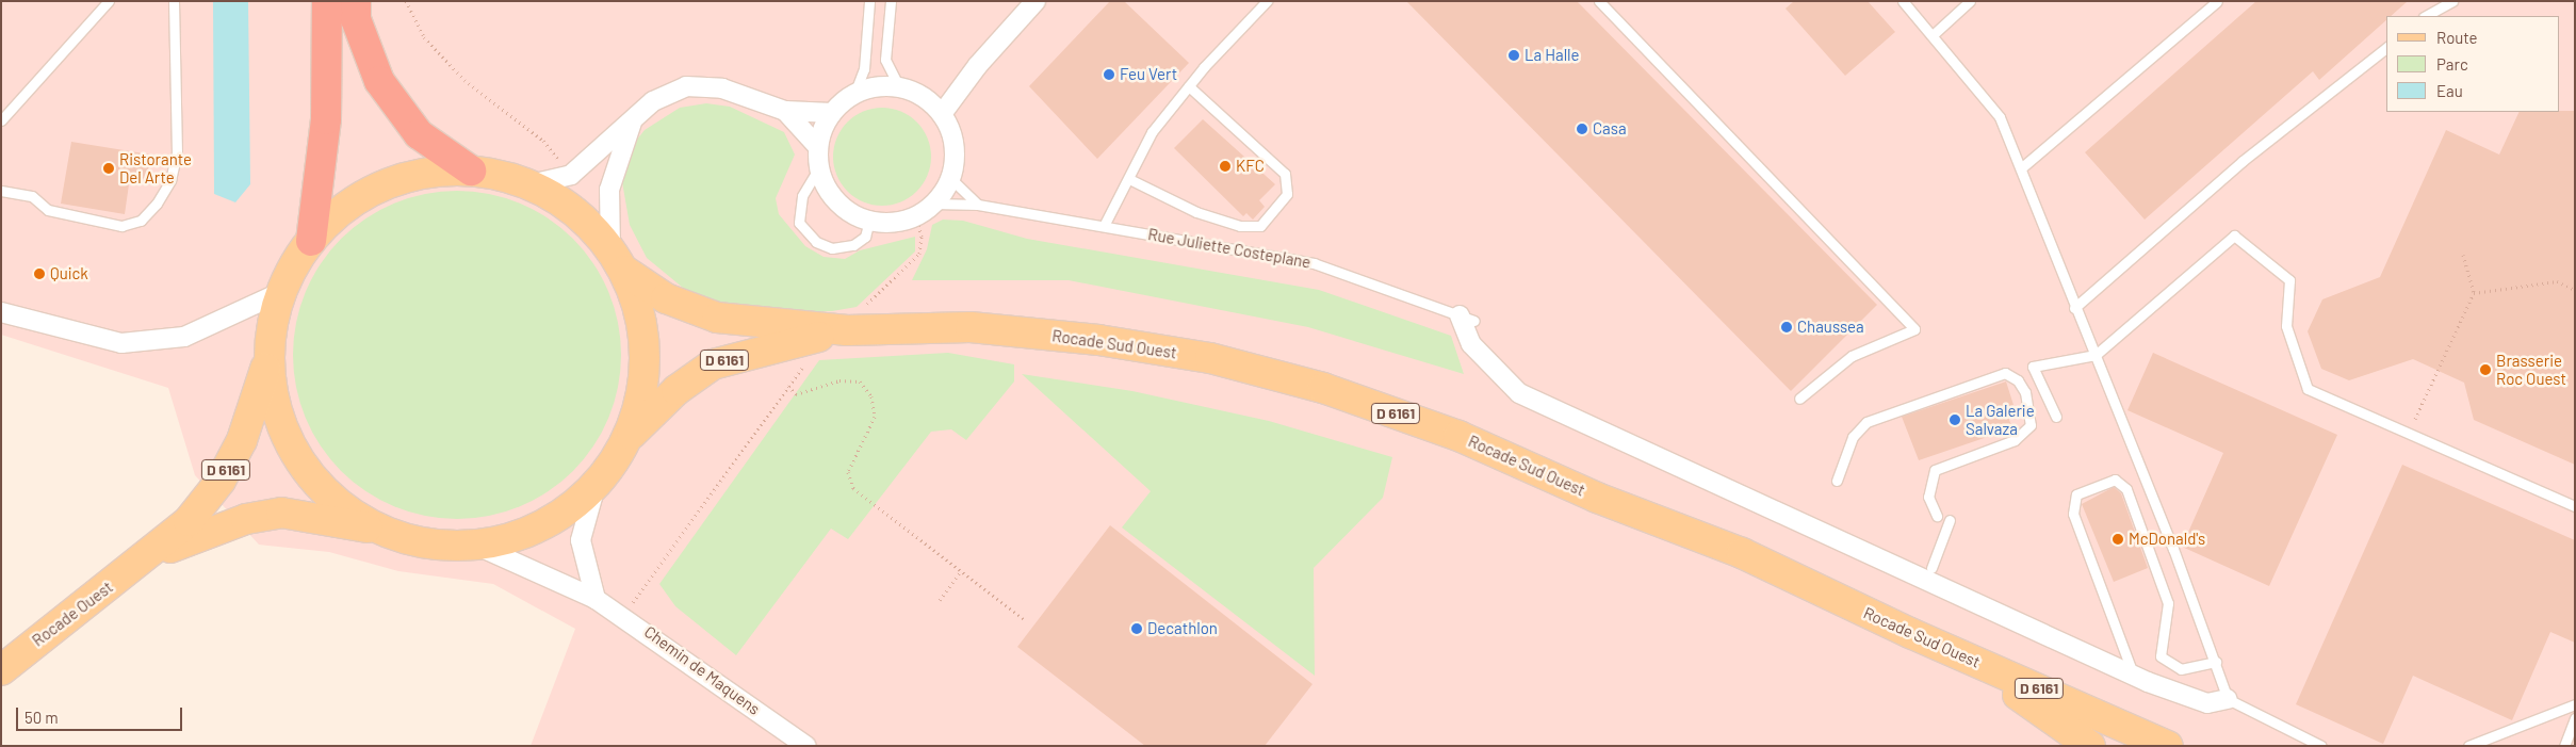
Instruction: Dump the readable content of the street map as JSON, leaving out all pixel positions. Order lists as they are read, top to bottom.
{
  "streets": {
    "main road": ["Rocade Sud Ouest", "D 6161", "Rocade Ouest"],
    "street": ["Chemin de Maquens"],
    "lane": ["Rue Juliette Costeplane"]
  },
  "crossings": [
    ["D 6161", "Rocade Ouest"]
  ],
  "places": [
    "La Halle",
    "Feu Vert",
    "Casa",
    "KFC",
    "Ristorante Del Arte",
    "Quick",
    "Chaussea",
    "Brasserie Roc Ouest",
    "La Galerie Salvaza",
    "McDonald's",
    "Decathlon"
  ],
  "legend": ["Route", "Parc", "Eau"],
  "scale_bar": "50 m"
}
